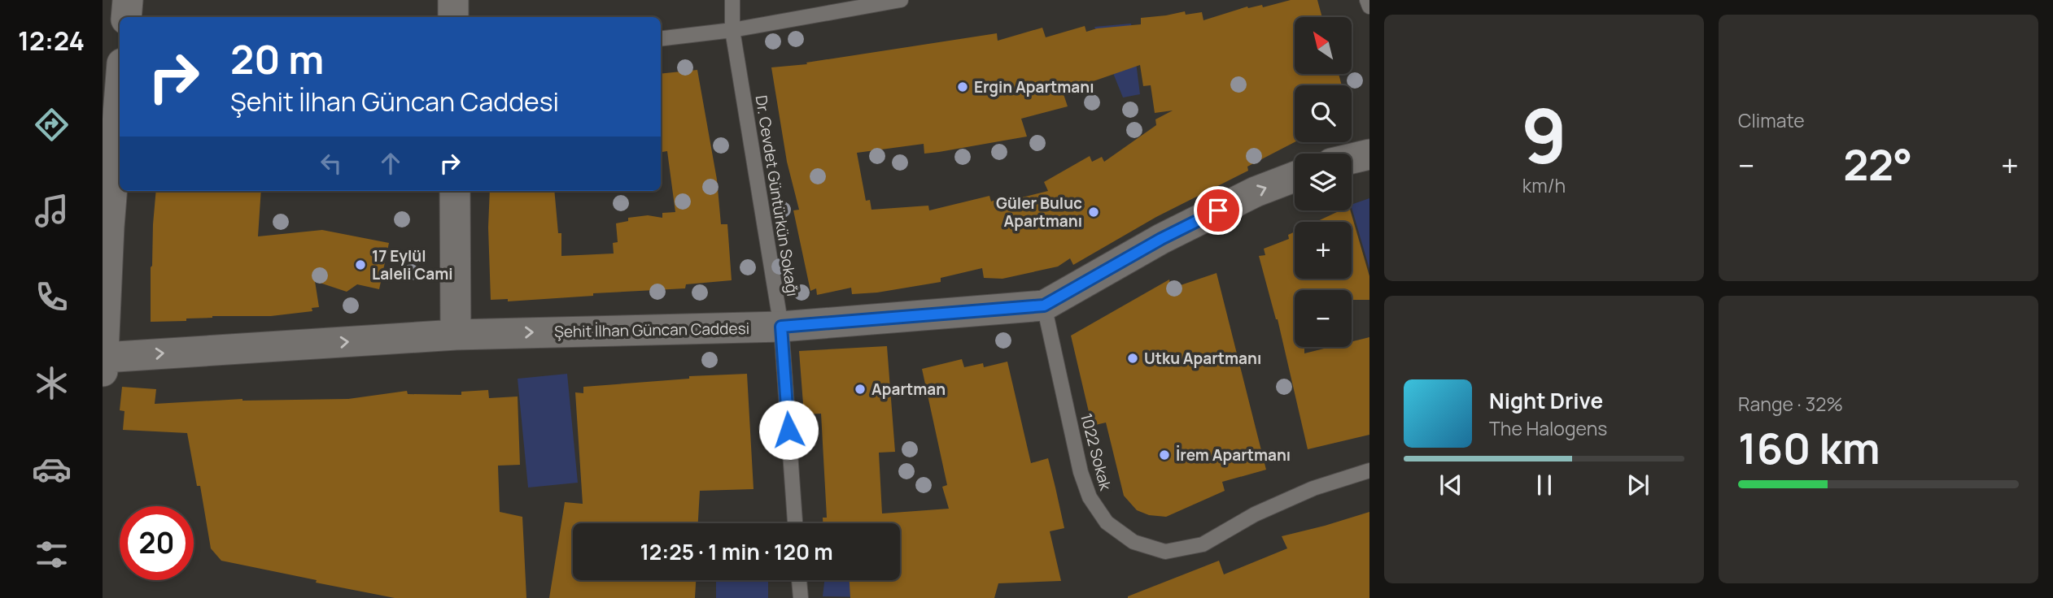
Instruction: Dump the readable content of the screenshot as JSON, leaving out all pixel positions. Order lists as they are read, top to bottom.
{
  "streets": {
    "street": ["Şehit İlhan Güncan Caddesi"],
    "lane": ["Dr. Cevdet Güntürkün Sokağı", "1022 Sokak"]
  },
  "crossings": [
    ["Dr. Cevdet Güntürkün Sokağı", "Şehit İlhan Güncan Caddesi"],
    ["Şehit İlhan Güncan Caddesi", "1022 Sokak"]
  ],
  "one_way": ["Şehit İlhan Güncan Caddesi"],
  "places": [
    "Ergin Apartmanı",
    "Güler Buluc Apartmanı",
    "17 Eylül Laleli Cami",
    "Utku Apartmanı",
    "Apartman",
    "İrem Apartmanı"
  ],
  "north": "top left",
  "page": {
    "tabs": "12:24",
    "tile": [
      ["9", "km/h"],
      "Climate",
      ["Range · 32%", "160 km"]
    ],
    "map_buttons": ["+", "−"],
    "turn": ["20 m", "Şehit İlhan Güncan Caddesi"],
    "heat": ["−", "22°", "+"],
    "song": ["Night Drive", "The Halogens"],
    "limit": "20",
    "trip": "12:25 · 1 min · 120 m"
  }
}
